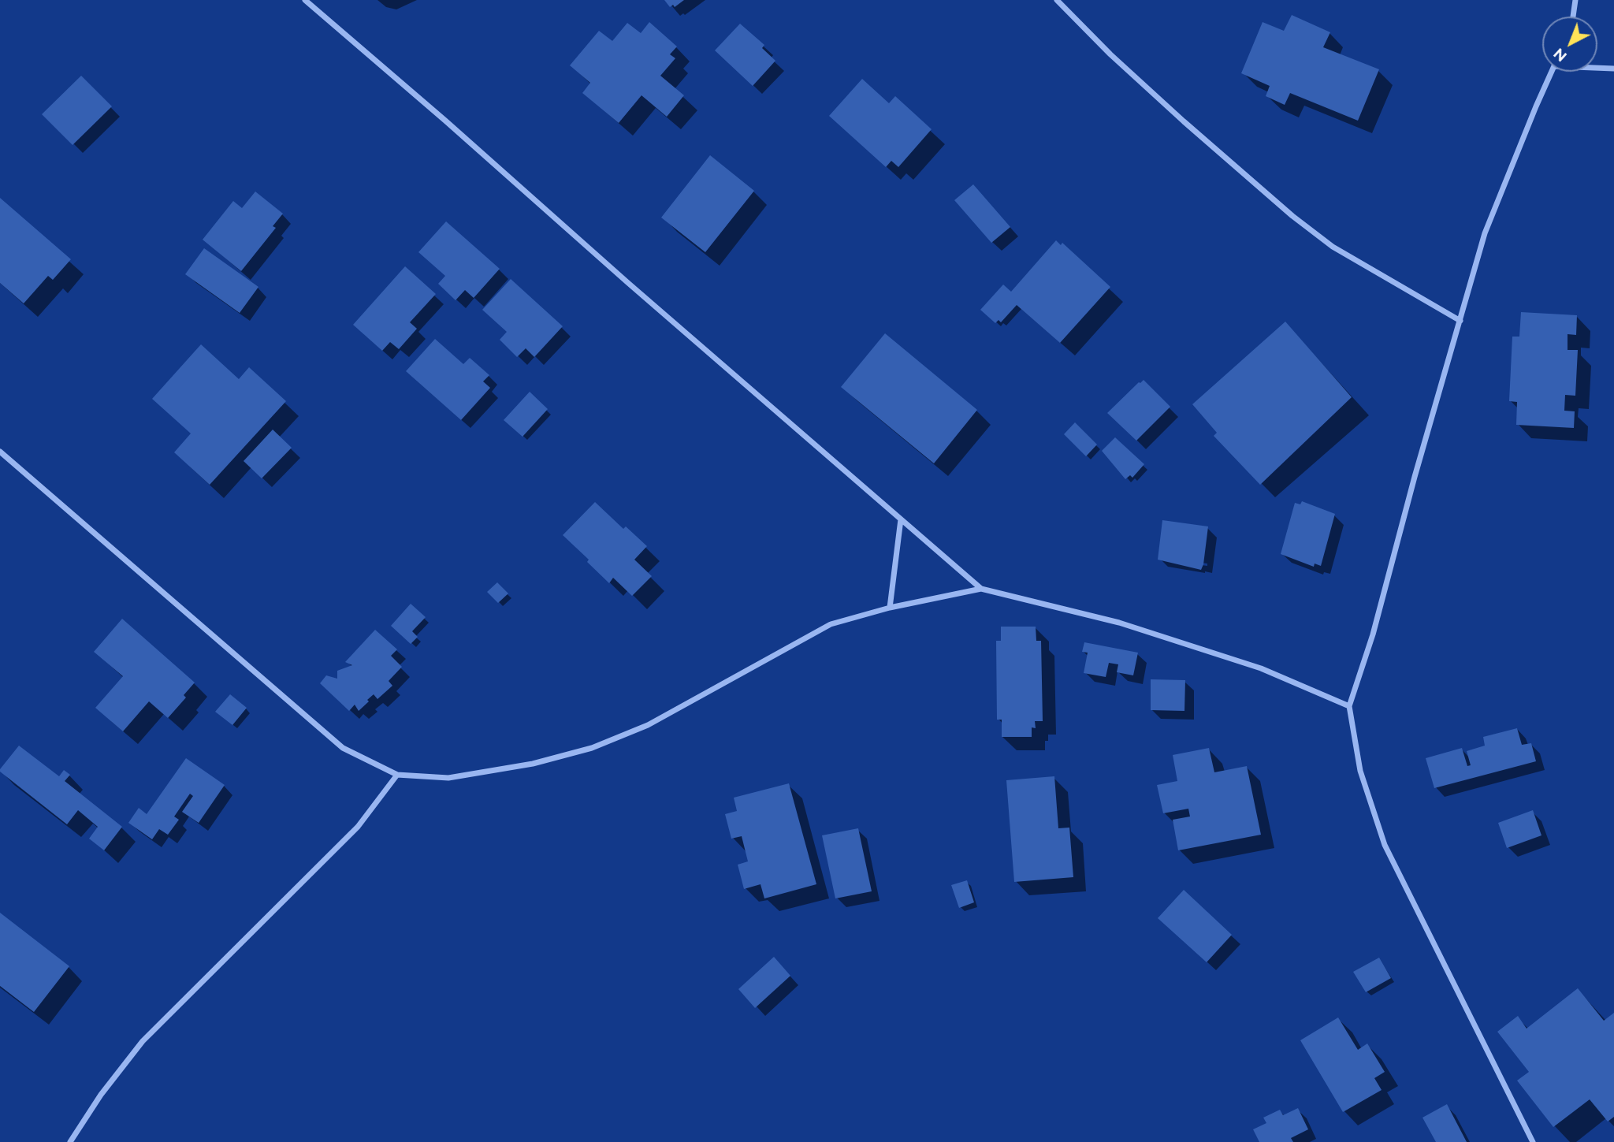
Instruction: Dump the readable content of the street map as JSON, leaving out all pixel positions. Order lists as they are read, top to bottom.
{
  "north": "bottom left"
}
